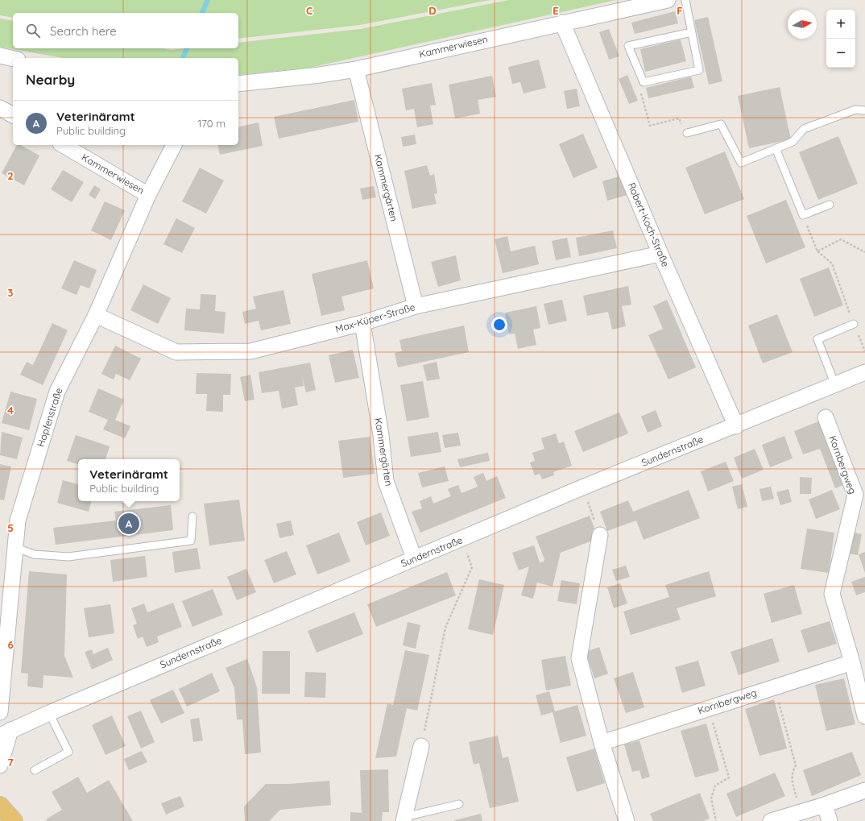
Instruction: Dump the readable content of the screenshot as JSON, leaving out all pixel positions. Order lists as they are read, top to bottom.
{
  "streets": {
    "street": [
      "Kammerwiesen",
      "Kammergärten",
      "Robert-Koch-Straße",
      "Max-Küper-Straße",
      "Hopfenstraße",
      "Sundernstraße",
      "Kornbergweg"
    ]
  },
  "crossings": [
    ["Kammerwiesen", "Kammergärten"],
    ["Kammerwiesen", "Robert-Koch-Straße"],
    ["Kammerwiesen", "Hopfenstraße"],
    ["Kammergärten", "Max-Küper-Straße"],
    ["Kammergärten", "Sundernstraße"],
    ["Robert-Koch-Straße", "Max-Küper-Straße"],
    ["Robert-Koch-Straße", "Sundernstraße"],
    ["Max-Küper-Straße", "Hopfenstraße"],
    ["Hopfenstraße", "Sundernstraße"]
  ],
  "north": "right",
  "page": {
    "map_buttons": ["+", "−"],
    "search": "Search here",
    "heading": "Nearby",
    "list": [
      {
        "mark": "A",
        "name": "Veterinäramt",
        "note": "Public building",
        "value": "170 m"
      }
    ],
    "popup": ["Veterinäramt", "Public building"],
    "pins": "A"
  },
  "grid": {
    "columns": [
      "C",
      "D",
      "E",
      "F"
    ],
    "rows": [
      "2",
      "3",
      "4",
      "5",
      "6",
      "7"
    ]
  }
}
